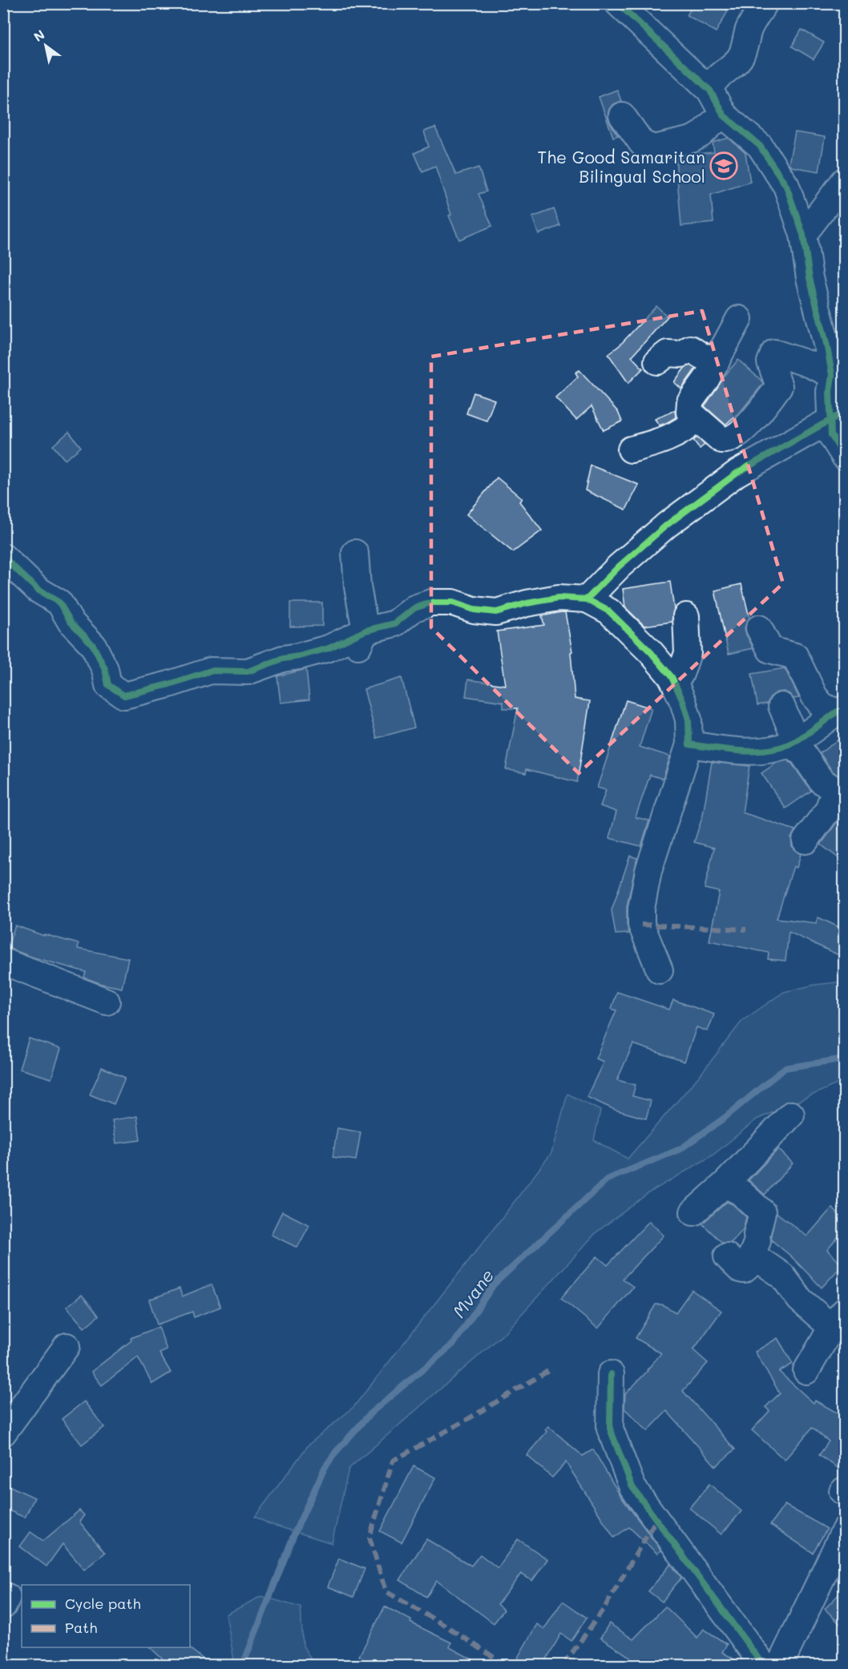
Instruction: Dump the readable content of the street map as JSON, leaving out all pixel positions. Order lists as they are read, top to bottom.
{
  "water": ["Mvane"],
  "places": {
    "school or university": ["The Good Samaritan Bilingual School"]
  },
  "legend": ["Cycle path", "Path"],
  "north": "top left"
}
